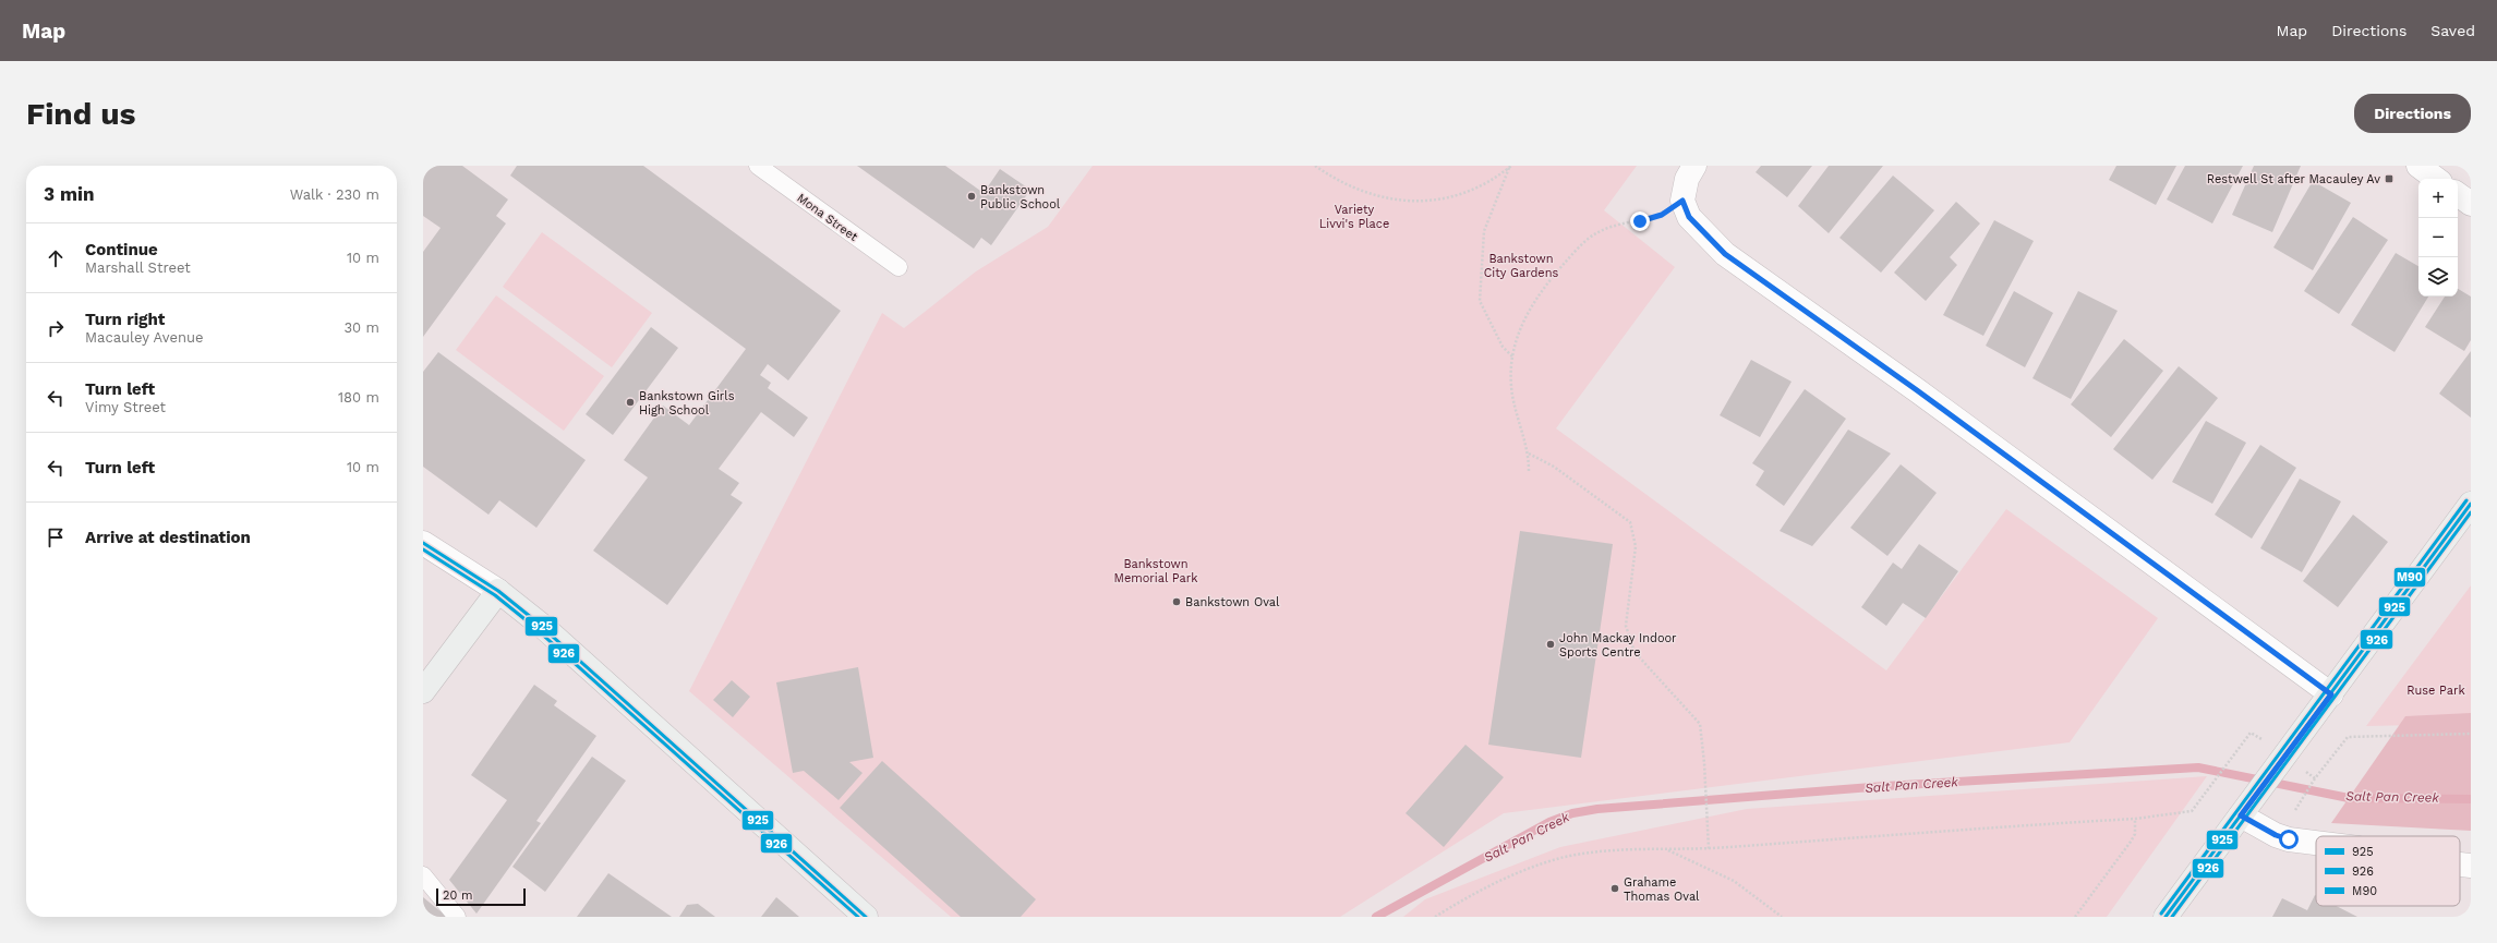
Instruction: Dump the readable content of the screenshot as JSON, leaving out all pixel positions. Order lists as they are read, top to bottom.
{
  "streets": {
    "lane": ["Mona Street"]
  },
  "water": ["Salt Pan Creek"],
  "parks": [
    "Variety Livvi's Place",
    "Bankstown City Gardens",
    "Bankstown Memorial Park",
    "Ruse Park"
  ],
  "places": {
    "transit": ["Restwell St after Macauley Av"],
    "other": [
      "Bankstown Public School",
      "Bankstown Girls High School",
      "Bankstown Oval",
      "John Mackay Indoor Sports Centre",
      "Grahame Thomas Oval"
    ]
  },
  "lines": ["transit line M90", "transit line 925", "transit line 926"],
  "legend": ["925", "926", "M90"],
  "scale_bar": "20 m",
  "page": {
    "header": "Map",
    "nav": ["Map", "Directions", "Saved"],
    "buttons": "Directions",
    "title": "Find us",
    "heading": ["3 min", "Walk · 230 m"],
    "map_buttons": ["+", "−"],
    "list": [
      ["Continue", "Marshall Street", "10 m"],
      ["Turn right", "Macauley Avenue", "30 m"],
      ["Turn left", "Vimy Street", "180 m"],
      ["Turn left", "10 m"],
      "Arrive at destination"
    ],
    "scale": "20 m"
  }
}
